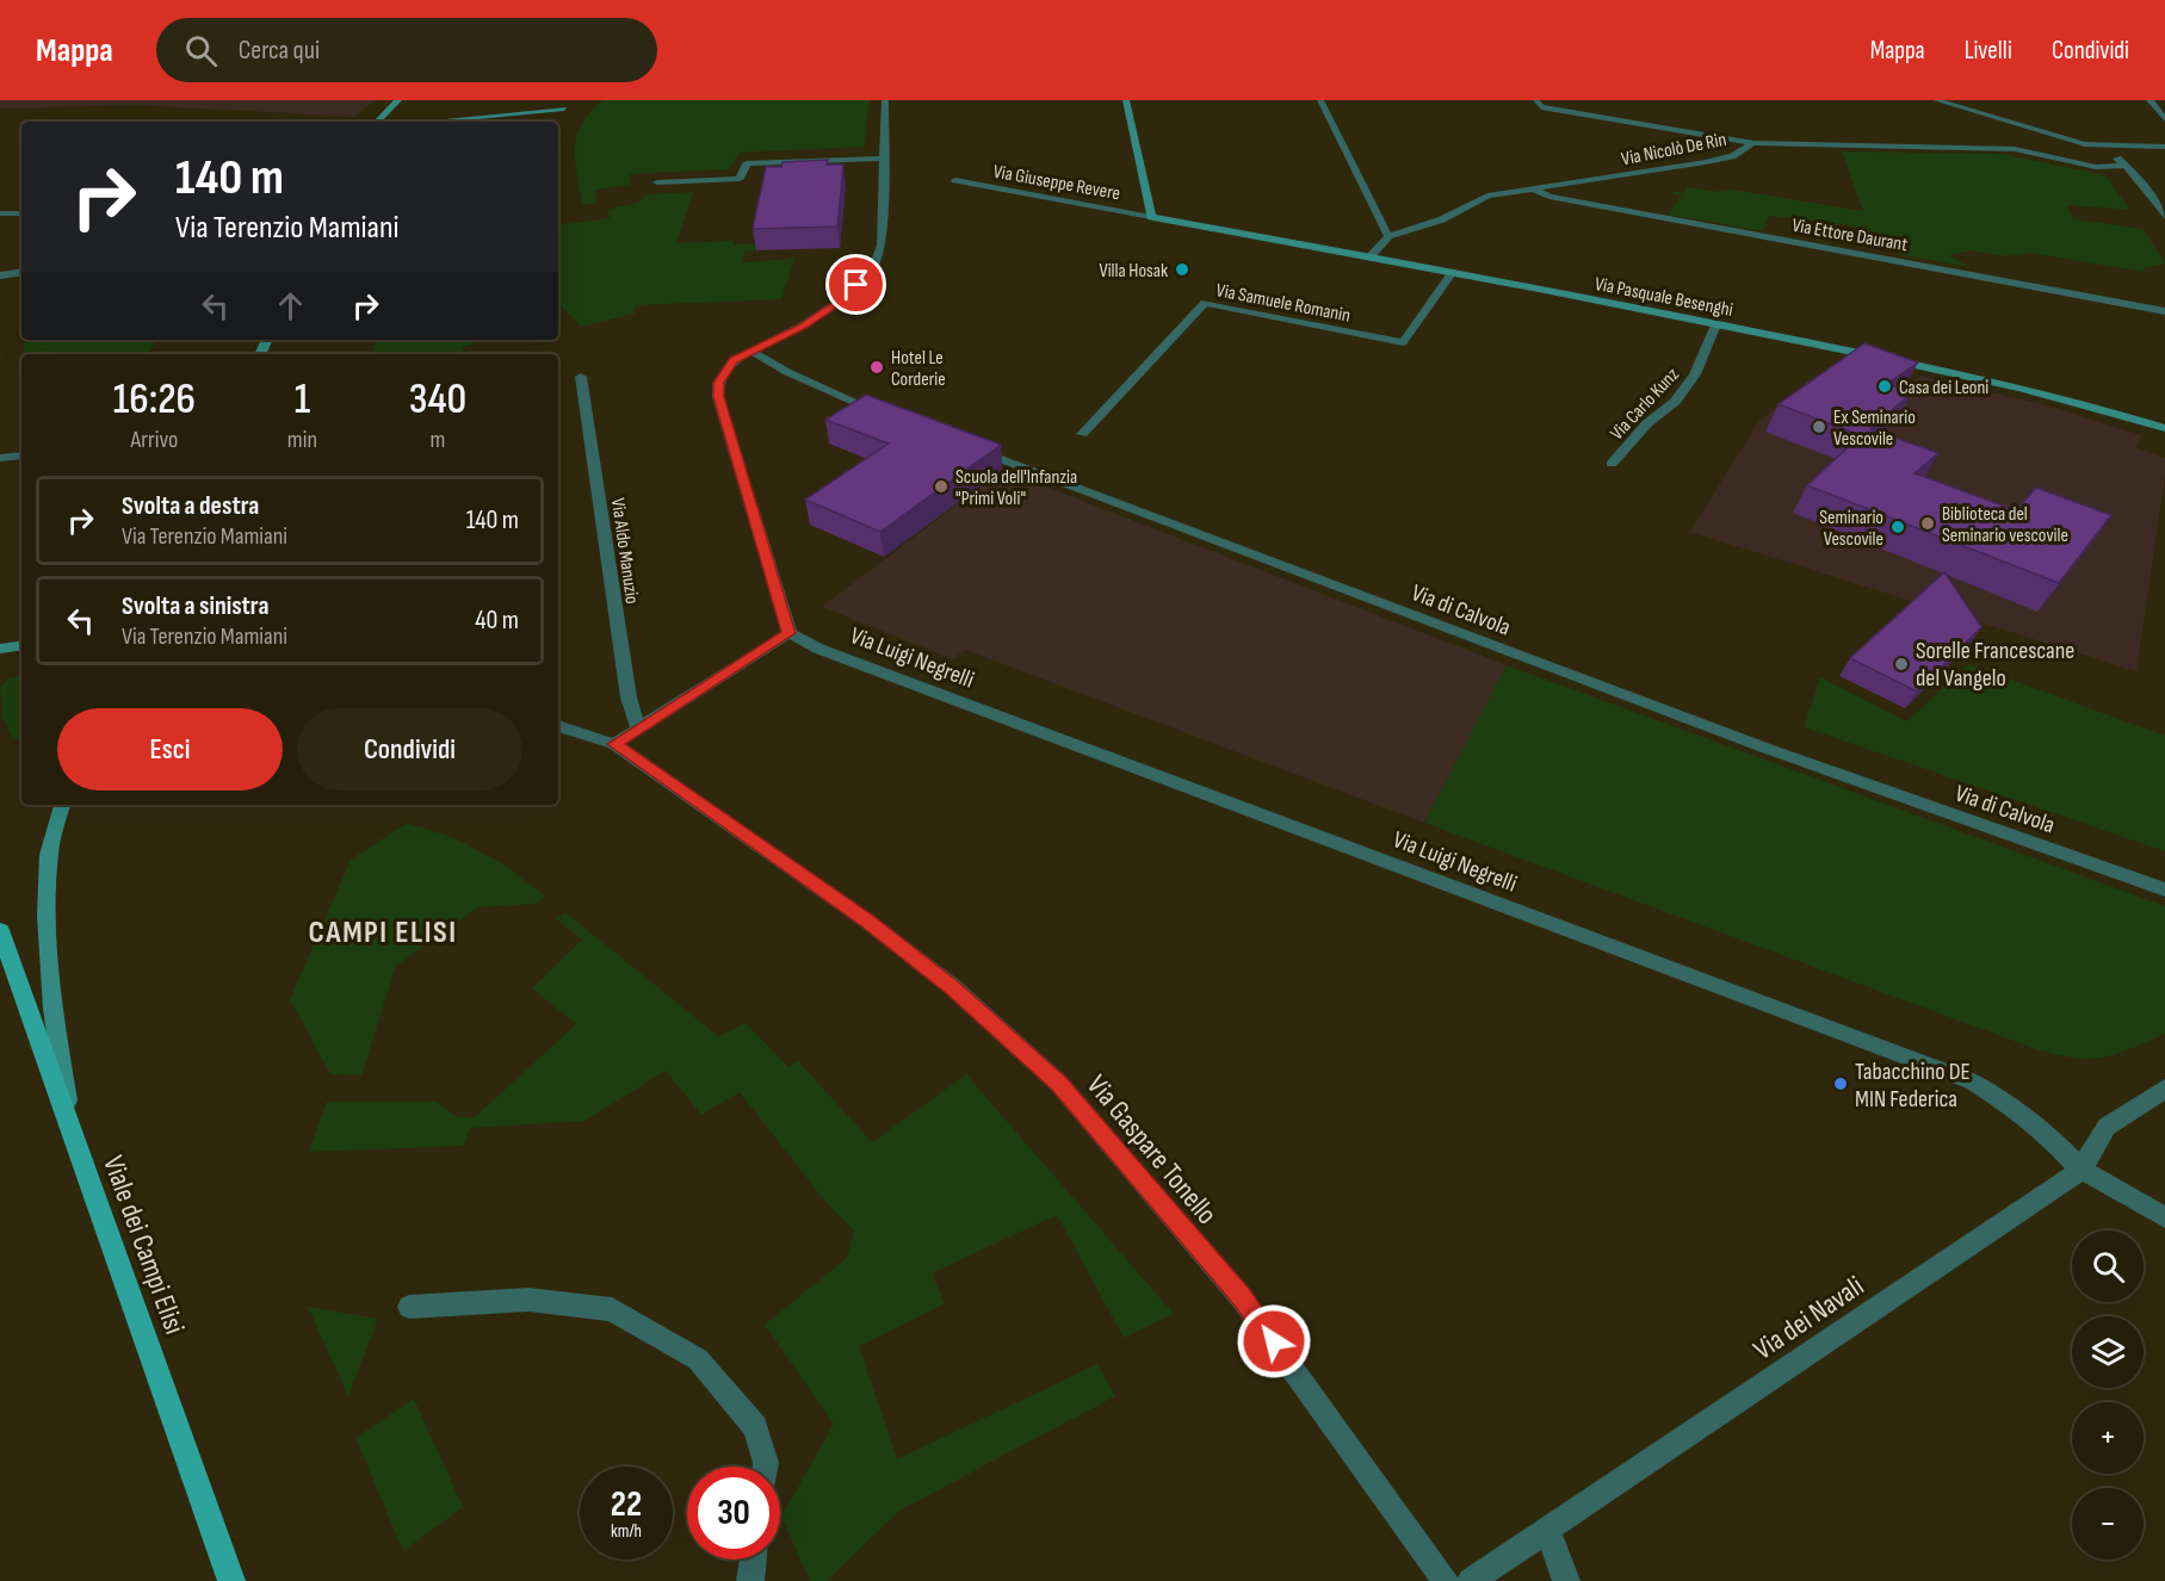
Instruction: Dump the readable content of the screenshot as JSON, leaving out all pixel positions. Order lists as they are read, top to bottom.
{
  "streets": {
    "main road": ["Viale dei Campi Elisi"],
    "street": [
      "Via Nicolò De Rin",
      "Via Giuseppe Revere",
      "Via Ettore Daurant",
      "Via Pasquale Besenghi",
      "Via Samuele Romanin",
      "Via Carlo Kunz",
      "Via Aldo Manuzio",
      "Via di Calvola",
      "Via Luigi Negrelli",
      "Via Gaspare Tonello",
      "Via dei Navali"
    ]
  },
  "crossings": [
    ["Via Nicolò De Rin", "Via Ettore Daurant"],
    ["Via Giuseppe Revere", "Via Pasquale Besenghi"],
    ["Via Pasquale Besenghi", "Via Samuele Romanin"],
    ["Via Pasquale Besenghi", "Via Carlo Kunz"],
    ["Via Luigi Negrelli", "Via dei Navali"]
  ],
  "districts": ["CAMPI ELISI"],
  "places": [
    "Villa Hosak",
    "Hotel Le Corderie",
    "Casa dei Leoni",
    "Ex Seminario Vescovile",
    "Scuola dell'Infanzia \"Primi Voli\"",
    "Biblioteca del Seminario vescovile",
    "Seminario Vescovile",
    "Sorelle Francescane del Vangelo",
    "Tabacchino DE MIN Federica"
  ],
  "page": {
    "header": "Mappa",
    "search": "Cerca qui",
    "nav": ["Mappa", "Livelli", "Condividi"],
    "turn": ["140 m", "Via Terenzio Mamiani"],
    "eta": [
      "16:26",
      "Arrivo",
      "1",
      "min",
      "340",
      "m"
    ],
    "list": [
      {
        "name": "Svolta a destra",
        "note": "Via Terenzio Mamiani",
        "value": "140 m"
      },
      {
        "name": "Svolta a sinistra",
        "note": "Via Terenzio Mamiani",
        "value": "40 m"
      }
    ],
    "buttons": ["Esci", "Condividi"],
    "map_buttons": ["+", "−"],
    "speed": "22 km/h",
    "limit": "30"
  }
}
